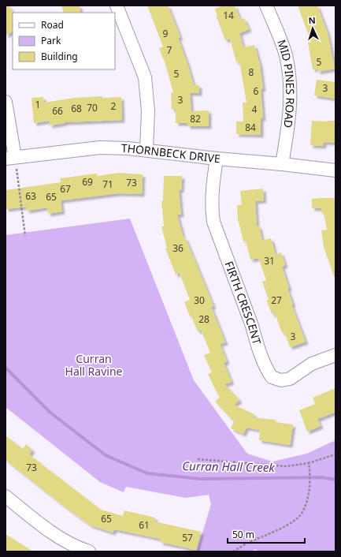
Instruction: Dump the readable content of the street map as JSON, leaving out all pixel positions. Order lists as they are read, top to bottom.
{
  "streets": {
    "street": ["MID PINES ROAD", "THORNBECK DRIVE", "FIRTH CRESCENT"]
  },
  "crossings": [
    ["MID PINES ROAD", "THORNBECK DRIVE"],
    ["THORNBECK DRIVE", "FIRTH CRESCENT"]
  ],
  "water": ["Curran Hall Creek"],
  "parks": ["Curran Hall Ravine"],
  "house_numbers": [
    "14",
    "9",
    "7",
    "5",
    "8",
    "5",
    "3",
    "6",
    "3",
    "1",
    "2",
    "70",
    "68",
    "4",
    "66",
    "82",
    "84",
    "69",
    "73",
    "71",
    "67",
    "63",
    "65",
    "36",
    "31",
    "30",
    "27",
    "28",
    "3",
    "73",
    "65",
    "61",
    "57"
  ],
  "legend": ["Road", "Park", "Building"],
  "scale_bar": "50 m",
  "north": "top"
}
